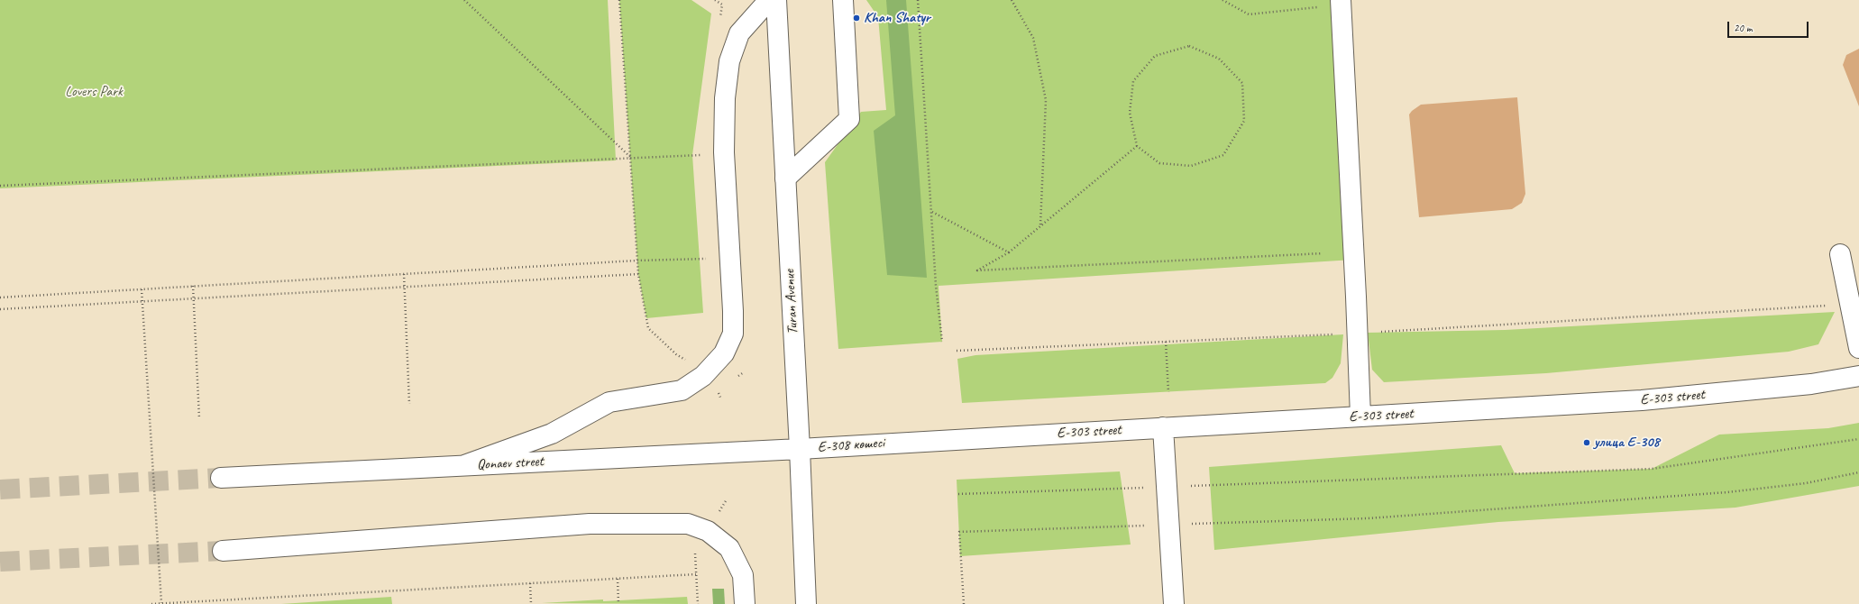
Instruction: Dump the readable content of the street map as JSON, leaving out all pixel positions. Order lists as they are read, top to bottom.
{
  "streets": {
    "main road": [
      "Turan Avenue",
      "E-303 street",
      "Е-308 көшесі",
      "Qonaev street"
    ]
  },
  "crossings": [
    ["Turan Avenue", "Е-308 көшесі"],
    ["Turan Avenue", "Qonaev street"],
    ["E-303 street", "Е-308 көшесі"],
    ["Е-308 көшесі", "Qonaev street"]
  ],
  "parks": ["Lovers Park"],
  "places": ["Khan Shatyr", "улица Е-308"],
  "scale_bar": "20 m"
}
